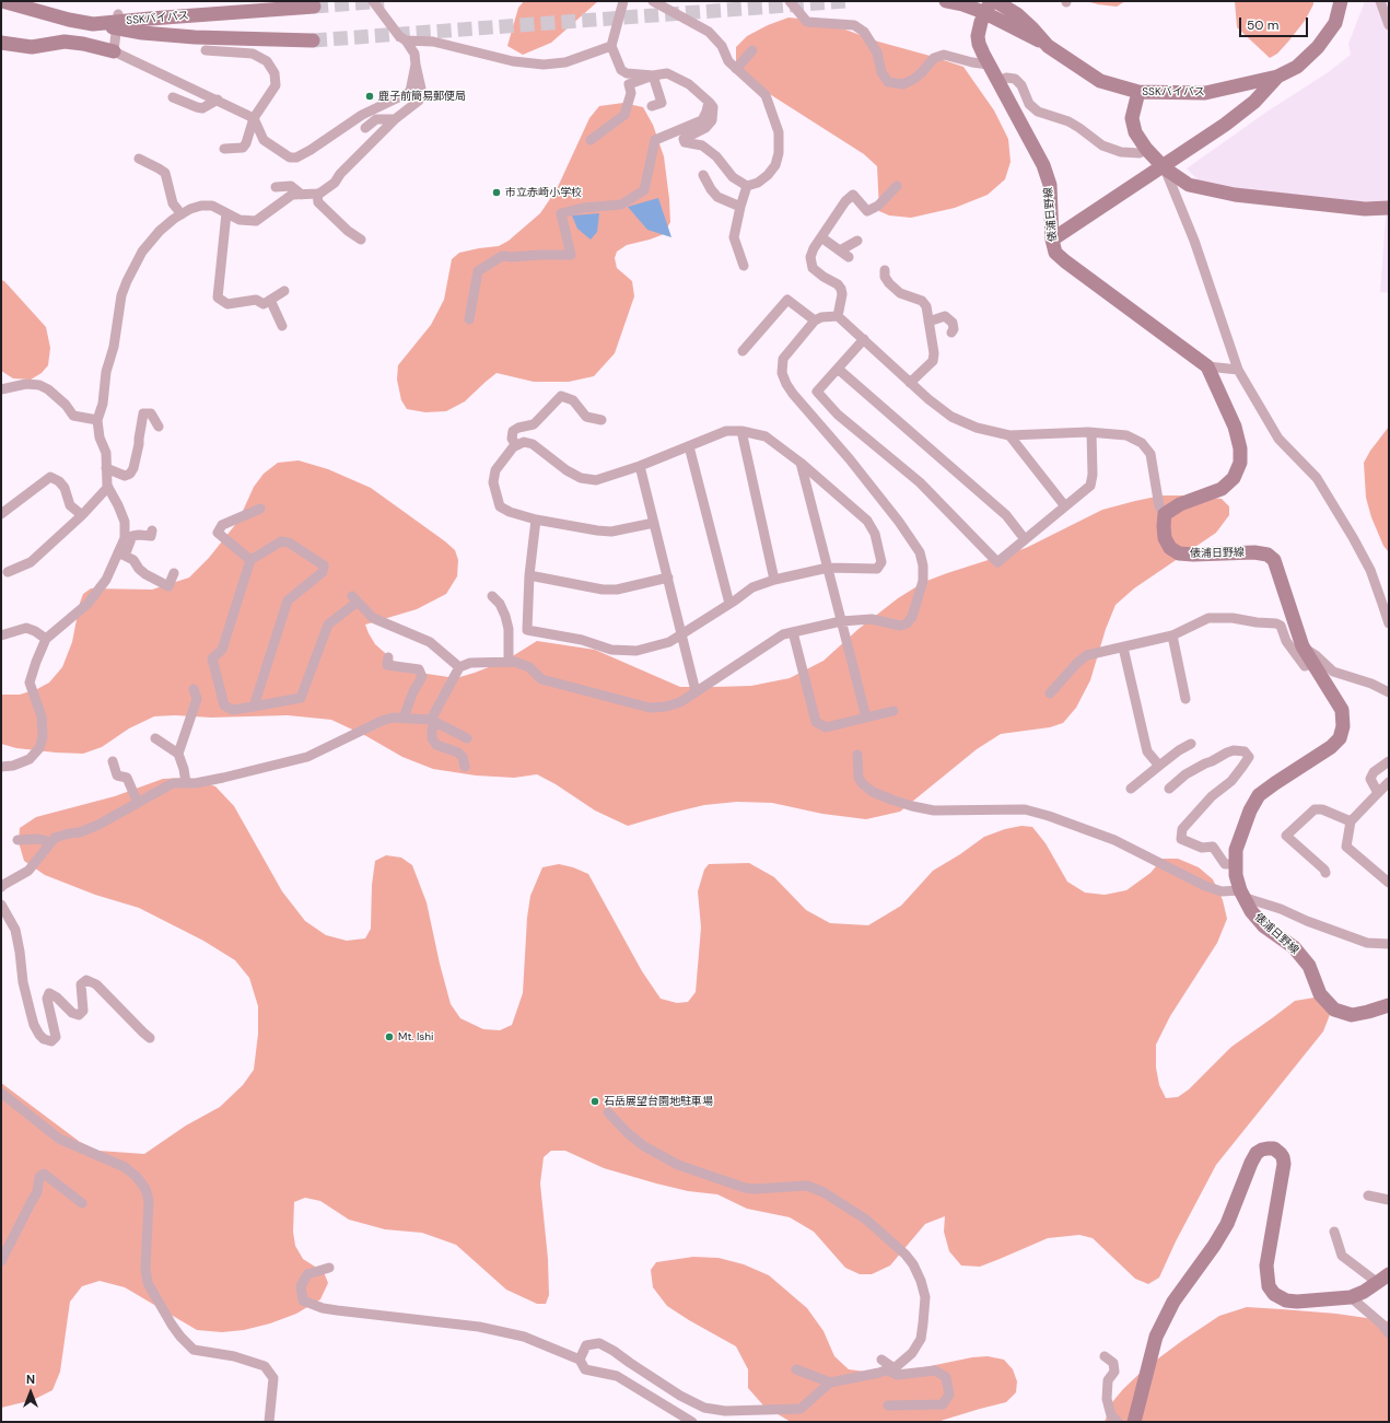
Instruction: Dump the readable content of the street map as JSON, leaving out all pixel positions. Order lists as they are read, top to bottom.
{
  "streets": {
    "street": ["SSKバイパス", "俵浦日野線"]
  },
  "places": [
    "鹿子前簡易郵便局",
    "市立赤崎小学校",
    "Mt. Ishi",
    "石岳展望台園地駐車場"
  ],
  "scale_bar": "50 m",
  "north": "top"
}
